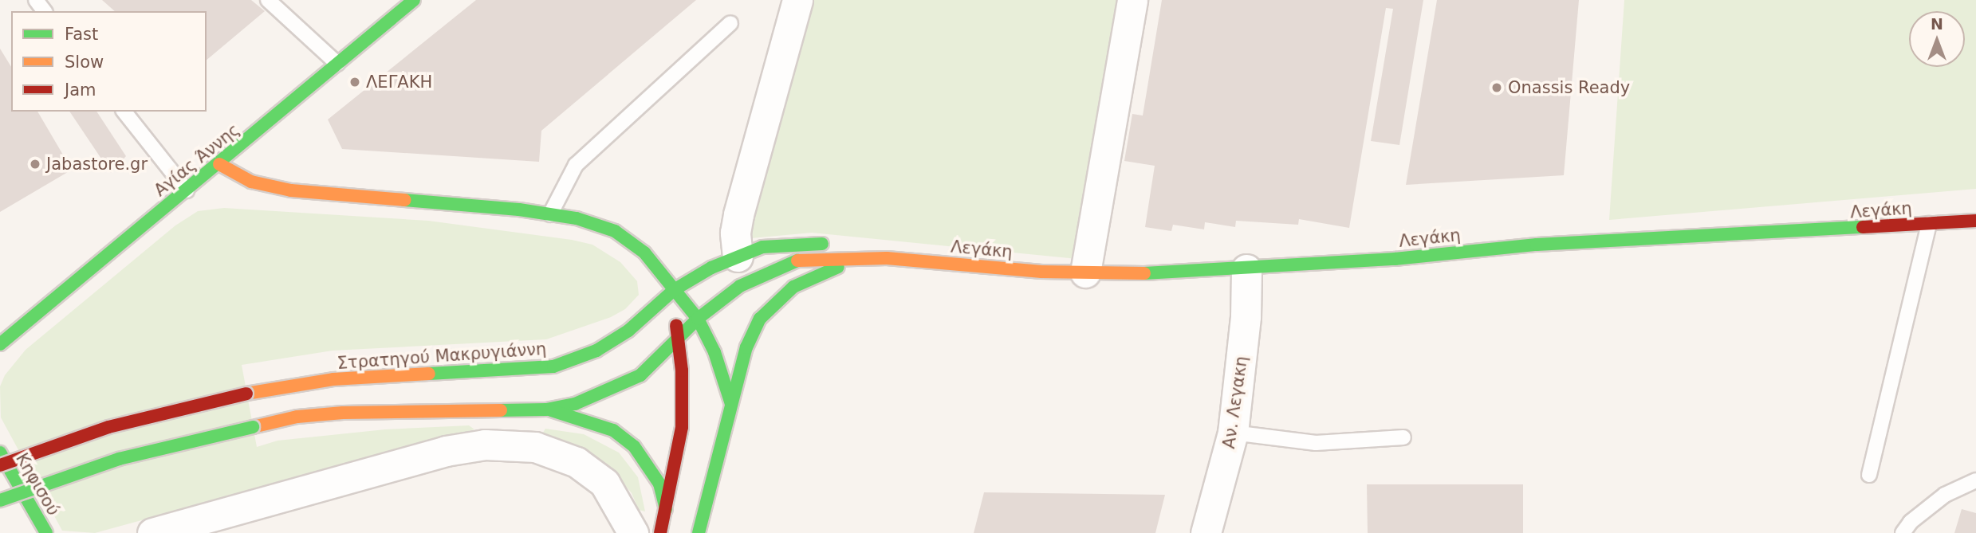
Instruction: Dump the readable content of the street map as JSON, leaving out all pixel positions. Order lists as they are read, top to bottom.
{
  "streets": {
    "street": [
      "Αγίας Άννης",
      "Λεγάκη",
      "Στρατηγού Μακρυγιάννη",
      "Αν. Λεγακη",
      "Κηφισού"
    ]
  },
  "crossings": [
    ["Λεγάκη", "Στρατηγού Μακρυγιάννη"],
    ["Λεγάκη", "Αν. Λεγακη"]
  ],
  "places": ["ΛΕΓΑΚΗ", "Onassis Ready", "Jabastore.gr"],
  "legend": ["Fast", "Slow", "Jam"],
  "north": "top"
}
